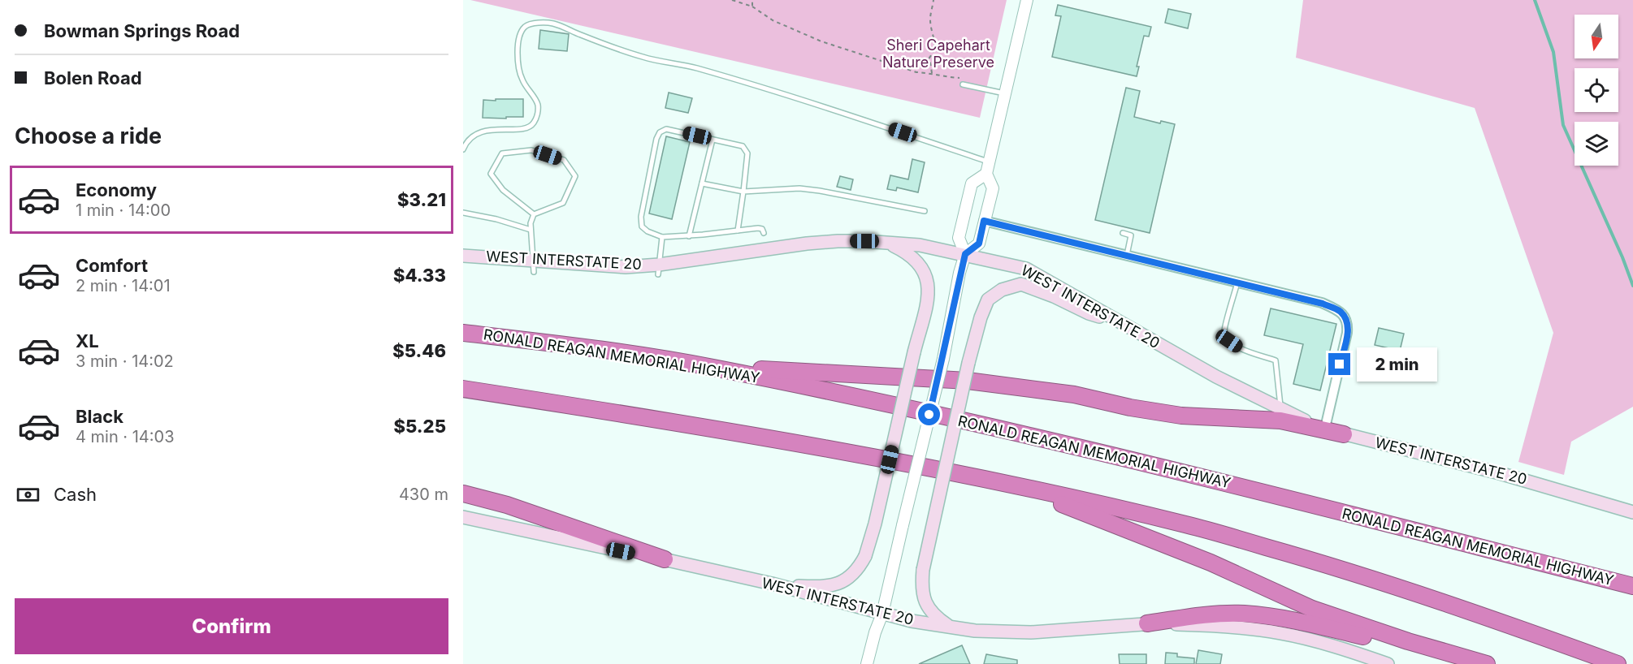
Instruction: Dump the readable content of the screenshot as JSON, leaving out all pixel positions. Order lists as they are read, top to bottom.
{
  "streets": {
    "highway": ["RONALD REAGAN MEMORIAL HIGHWAY"],
    "main road": ["WEST INTERSTATE 20"]
  },
  "parks": ["Sheri Capehart Nature Preserve"],
  "north": "bottom",
  "page": {
    "banner": ["Bowman Springs Road", "Bolen Road"],
    "heading": "Choose a ride",
    "list": [
      {
        "name": "Economy",
        "note": "1 min · 14:00",
        "value": "$3.21"
      },
      {
        "name": "Comfort",
        "note": "2 min · 14:01",
        "value": "$4.33"
      },
      {
        "name": "XL",
        "note": "3 min · 14:02",
        "value": "$5.46"
      },
      {
        "name": "Black",
        "note": "4 min · 14:03",
        "value": "$5.25"
      }
    ],
    "bubble": "2 min",
    "pay": ["Cash", "430 m"],
    "buttons": "Confirm"
  }
}
